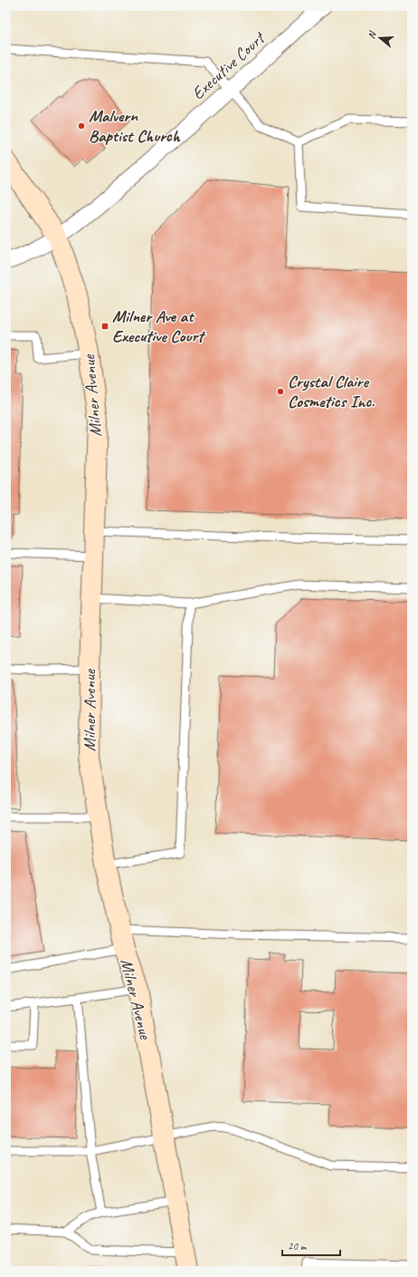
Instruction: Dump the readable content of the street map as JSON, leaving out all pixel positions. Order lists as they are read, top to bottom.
{
  "streets": {
    "main road": ["Milner Avenue"],
    "street": ["Executive Court"]
  },
  "crossings": [
    ["Executive Court", "Milner Avenue"]
  ],
  "places": {
    "other": ["Malvern Baptist Church", "Crystal Claire Cosmetics Inc."],
    "transit": ["Milner Ave at Executive Court"]
  },
  "scale_bar": "20 m",
  "north": "left"
}
